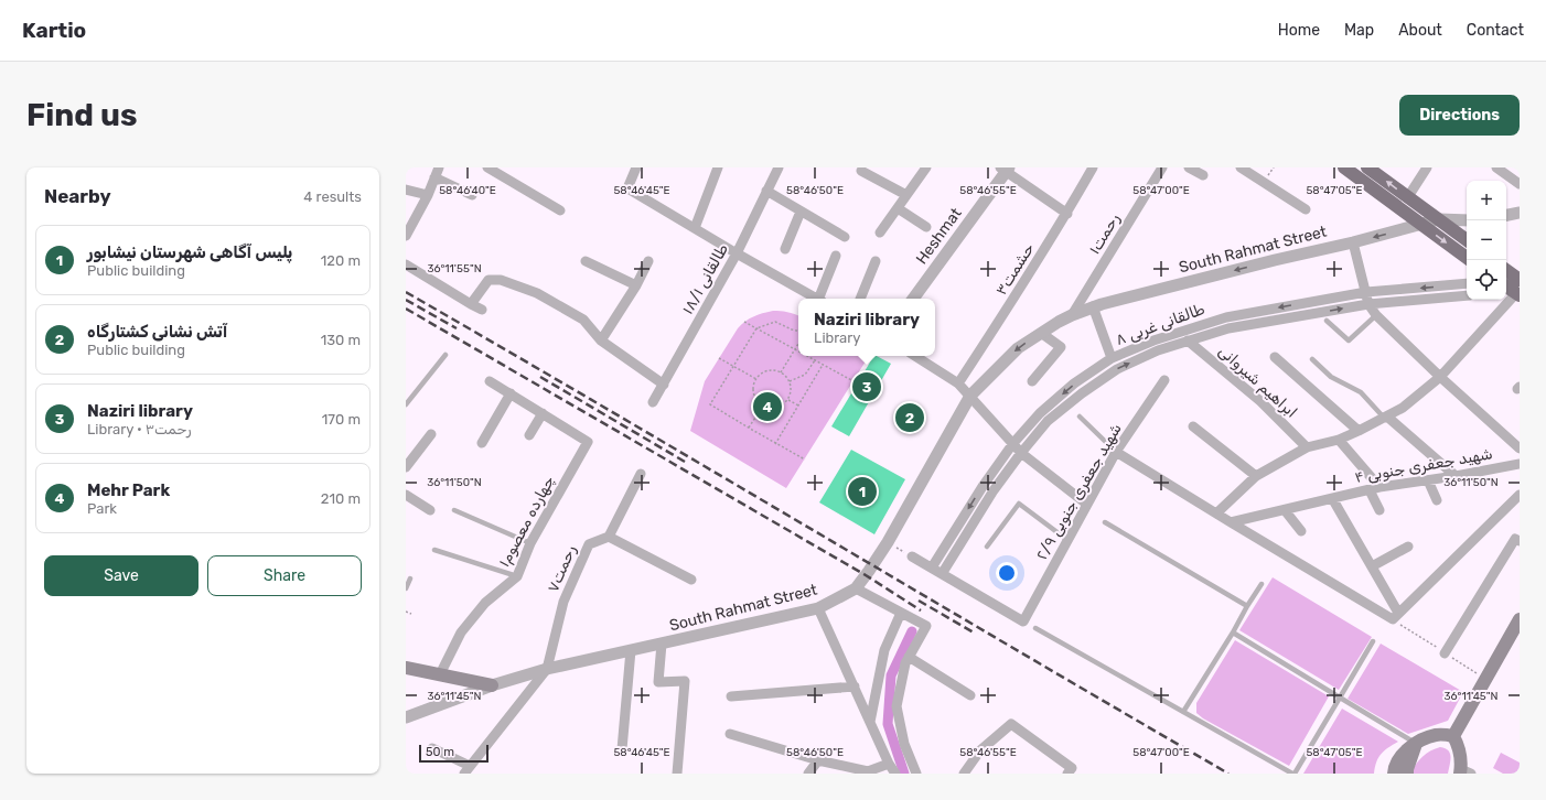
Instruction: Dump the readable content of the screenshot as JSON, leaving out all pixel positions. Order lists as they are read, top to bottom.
{
  "streets": {
    "street": [
      "رحمت۱",
      "Heshmat",
      "South Rahmat Street",
      "حشمت۳",
      "طالقانی ۱۸/۱",
      "طالقانی غربی ۸",
      "ابراهیم شیروانی",
      "شهید جعفری جنوبی ۴",
      "شهید جعفری جنوبی ۲/۹",
      "چهارده معصوم۱",
      "رحمت۷"
    ]
  },
  "crossings": [
    ["رحمت۱", "South Rahmat Street"],
    ["South Rahmat Street", "رحمت۷"],
    ["طالقانی غربی ۸", "ابراهیم شیروانی"],
    ["طالقانی غربی ۸", "شهید جعفری جنوبی ۲/۹"]
  ],
  "scale_bar": "50 m",
  "page": {
    "header": "Kartio",
    "nav": [
      "Home",
      "Map",
      "About",
      "Contact"
    ],
    "buttons": [
      "Directions",
      ["Save", "Share"]
    ],
    "title": "Find us",
    "heading": ["Nearby", "4 results"],
    "map_buttons": ["+", "−"],
    "list": [
      {
        "mark": "1",
        "name": "پلیس آگاهی شهرستان نیشابور",
        "note": "Public building",
        "value": "120 m"
      },
      {
        "mark": "2",
        "name": "آتش نشانی کشتارگاه",
        "note": "Public building",
        "value": "130 m"
      },
      {
        "mark": "3",
        "name": "Naziri library",
        "note": "Library · رحمت۳",
        "value": "170 m"
      },
      {
        "mark": "4",
        "name": "Mehr Park",
        "note": "Park",
        "value": "210 m"
      }
    ],
    "popup": ["Naziri library", "Library"],
    "pins": [
      "3",
      "4",
      "2",
      "1"
    ],
    "scale": "50 m"
  },
  "coordinates": [
    "58°46'40\"E",
    "58°46'45\"E",
    "58°46'50\"E",
    "58°46'55\"E",
    "58°47'00\"E",
    "58°47'05\"E",
    "36°11'55\"N",
    "36°11'50\"N",
    "36°11'45\"N"
  ]
}
